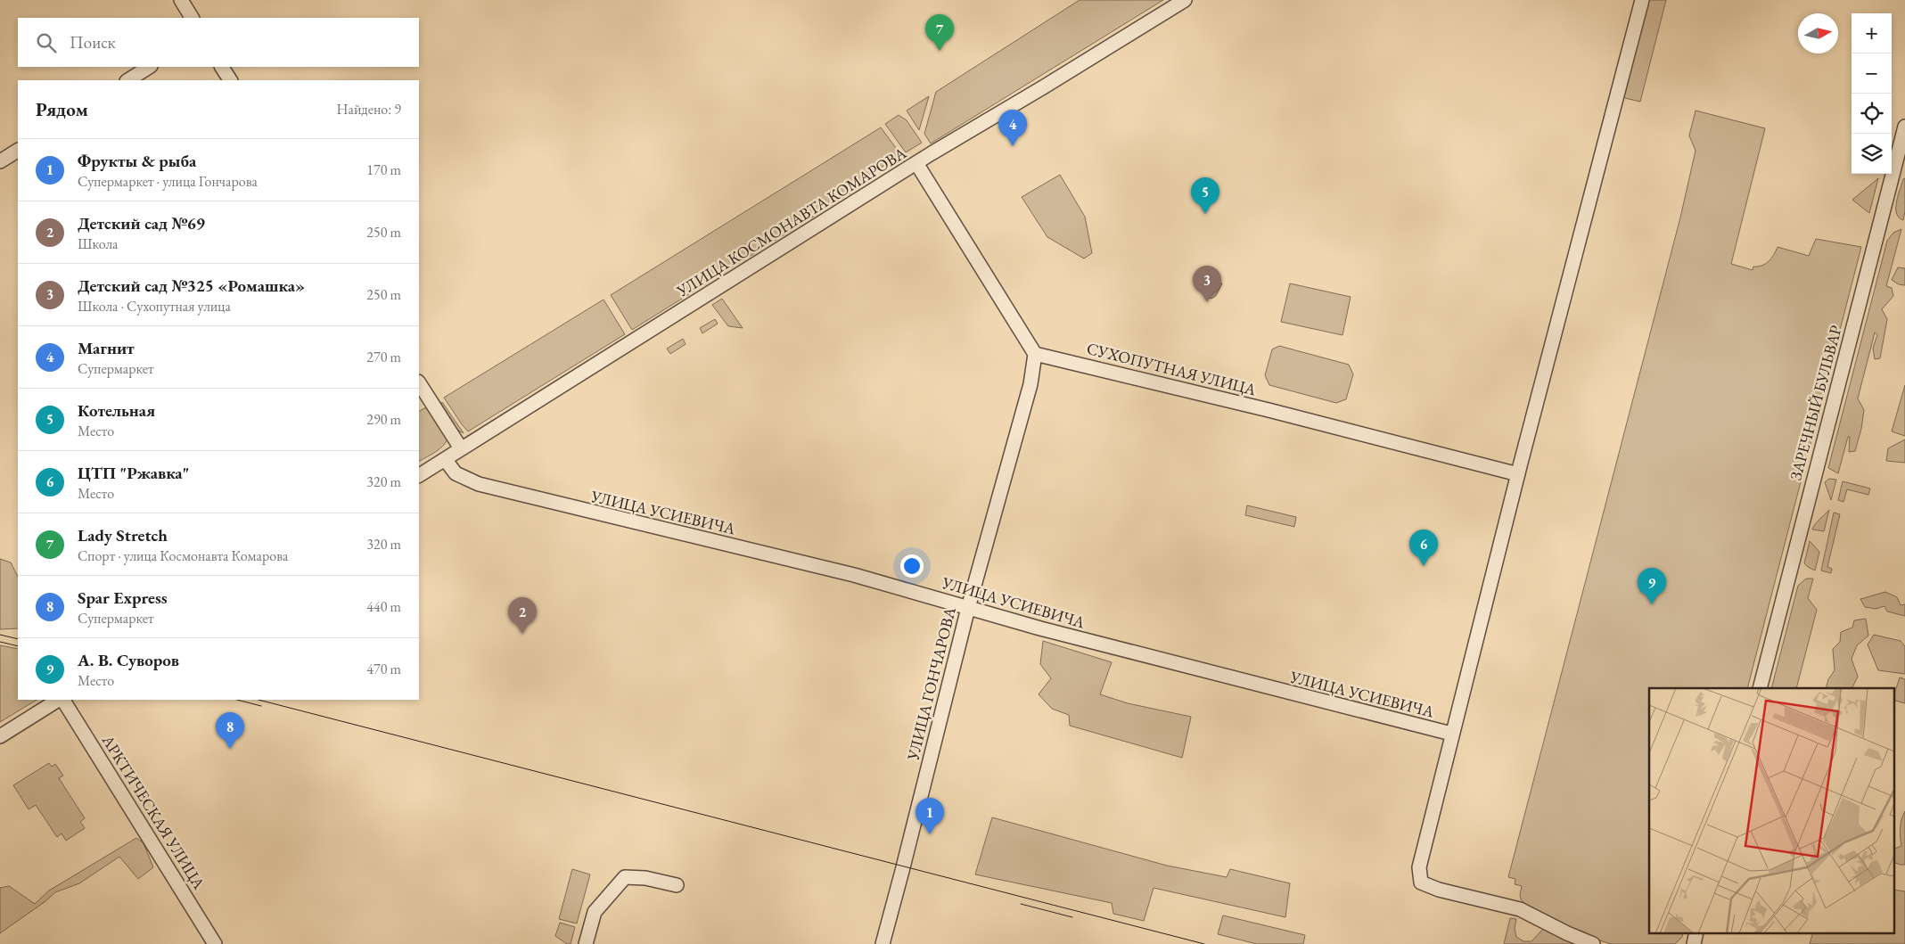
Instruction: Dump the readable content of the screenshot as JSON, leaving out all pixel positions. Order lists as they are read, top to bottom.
{
  "streets": {
    "street": [
      "УЛИЦА КОСМОНАВТА КОМАРОВА",
      "СУХОПУТНАЯ УЛИЦА",
      "ЗАРЕЧНЫЙ БУЛЬВАР",
      "УЛИЦА УСИЕВИЧА",
      "УЛИЦА ГОНЧАРОВА",
      "АРКТИЧЕСКАЯ УЛИЦА"
    ]
  },
  "crossings": [
    ["УЛИЦА КОСМОНАВТА КОМАРОВА", "УЛИЦА УСИЕВИЧА"],
    ["СУХОПУТНАЯ УЛИЦА", "УЛИЦА ГОНЧАРОВА"],
    ["УЛИЦА УСИЕВИЧА", "УЛИЦА ГОНЧАРОВА"]
  ],
  "north": "right",
  "page": {
    "map_buttons": ["+", "−"],
    "pins": [
      "7",
      "4",
      "5",
      "3",
      "6",
      "9",
      "2",
      "8",
      "1"
    ],
    "search": "Поиск",
    "heading": ["Рядом", "Найдено: 9"],
    "list": [
      {
        "mark": "1",
        "name": "Фрукты & рыба",
        "note": "Супермаркет · улица Гончарова",
        "value": "170 m"
      },
      {
        "mark": "2",
        "name": "Детский сад №69",
        "note": "Школа",
        "value": "250 m"
      },
      {
        "mark": "3",
        "name": "Детский сад №325 «Ромашка»",
        "note": "Школа · Сухопутная улица",
        "value": "250 m"
      },
      {
        "mark": "4",
        "name": "Магнит",
        "note": "Супермаркет",
        "value": "270 m"
      },
      {
        "mark": "5",
        "name": "Котельная",
        "note": "Место",
        "value": "290 m"
      },
      {
        "mark": "6",
        "name": "ЦТП \"Ржавка\"",
        "note": "Место",
        "value": "320 m"
      },
      {
        "mark": "7",
        "name": "Lady Stretch",
        "note": "Спорт · улица Космонавта Комарова",
        "value": "320 m"
      },
      {
        "mark": "8",
        "name": "Spar Express",
        "note": "Супермаркет",
        "value": "440 m"
      },
      {
        "mark": "9",
        "name": "А. В. Суворов",
        "note": "Место",
        "value": "470 m"
      }
    ]
  }
}
